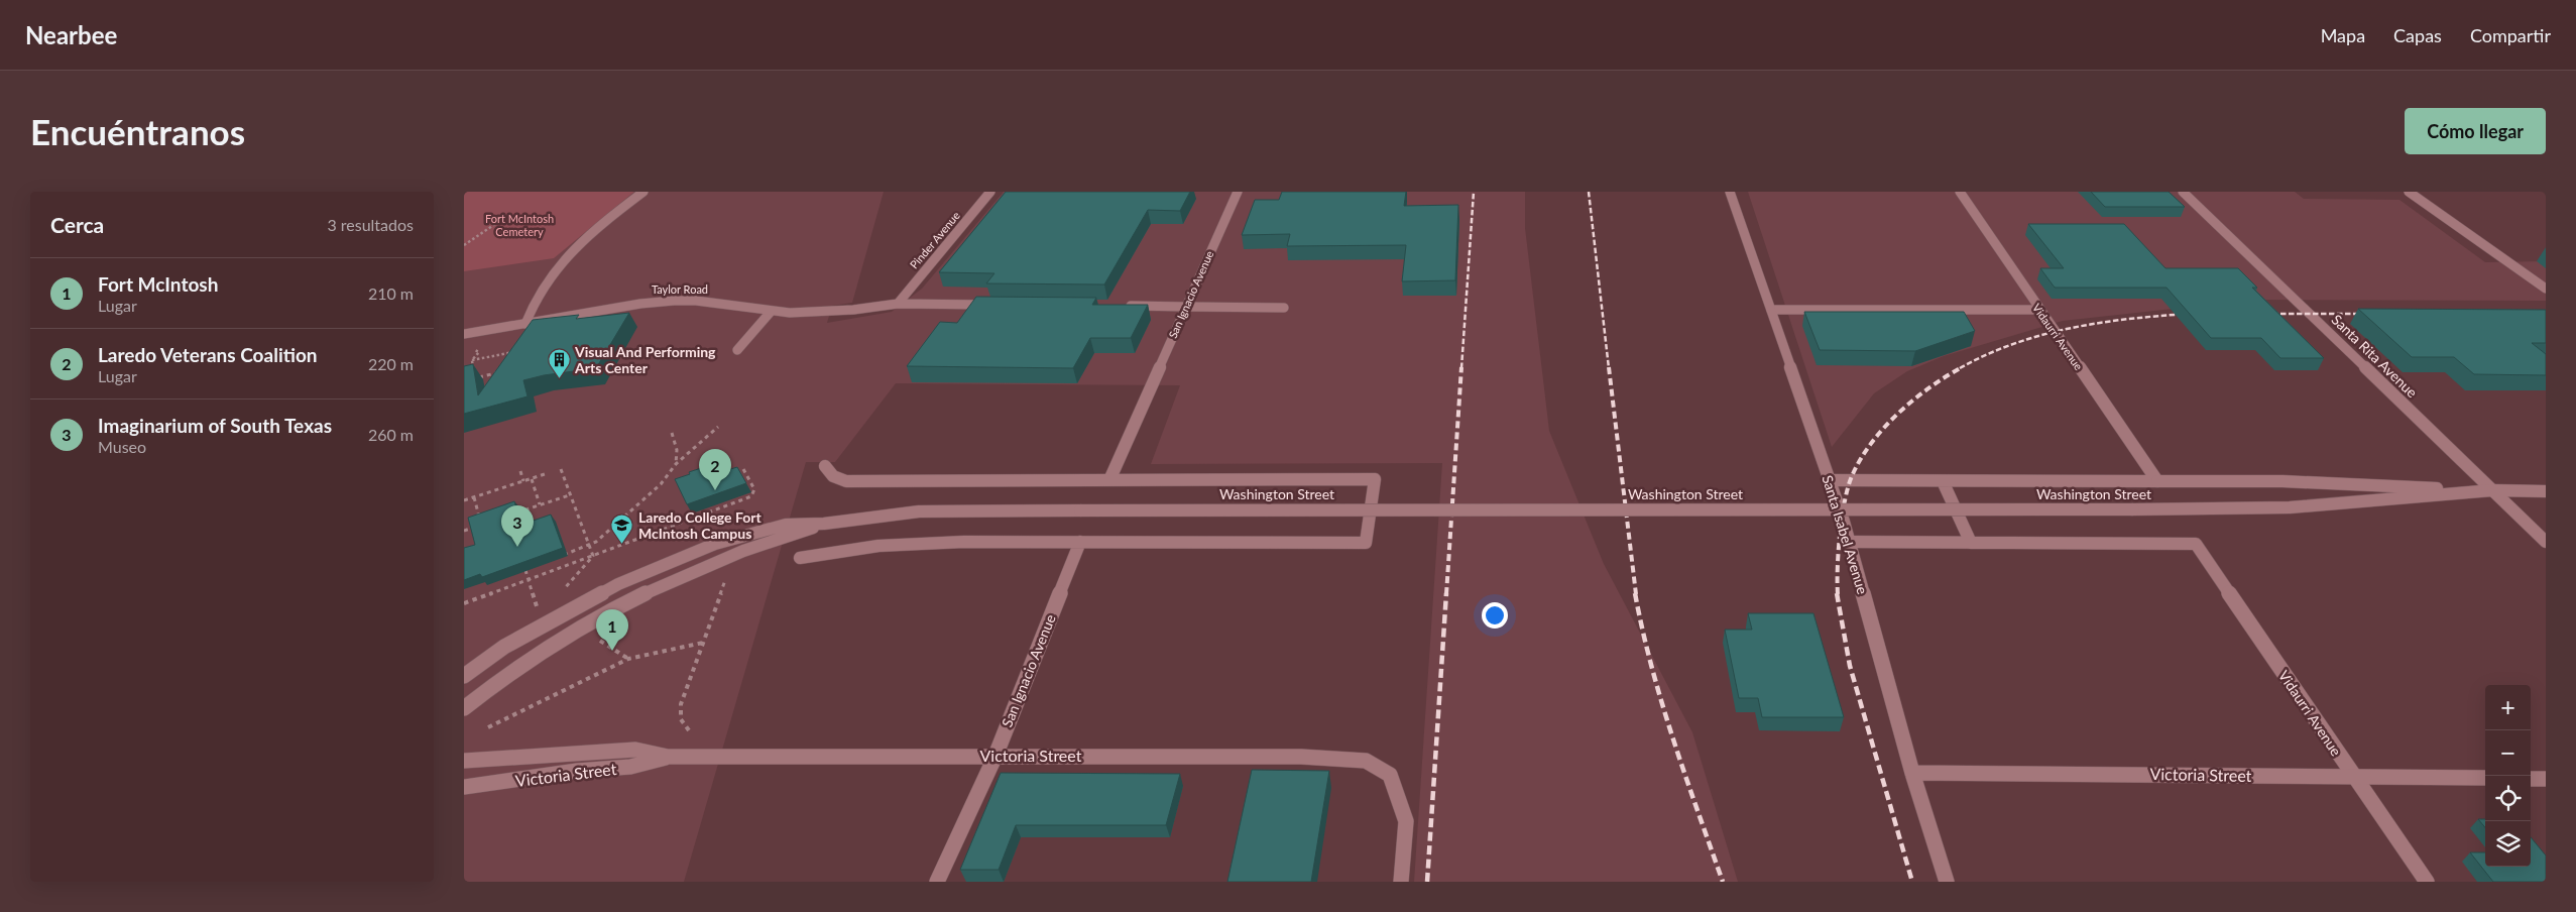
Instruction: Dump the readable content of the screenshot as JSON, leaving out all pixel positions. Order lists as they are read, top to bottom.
{
  "streets": {
    "street": [
      "Pinder Avenue",
      "Taylor Road",
      "San Ignacio Avenue",
      "Vidaurri Avenue",
      "Santa Rita Avenue",
      "Washington Street",
      "Santa Isabel Avenue",
      "Victoria Street"
    ]
  },
  "crossings": [
    ["Pinder Avenue", "Taylor Road"],
    ["San Ignacio Avenue", "Victoria Street"],
    ["Vidaurri Avenue", "Washington Street"],
    ["Vidaurri Avenue", "Victoria Street"],
    ["Santa Rita Avenue", "Washington Street"],
    ["Washington Street", "Santa Isabel Avenue"],
    ["Santa Isabel Avenue", "Victoria Street"]
  ],
  "parks": ["Fort McIntosh Cemetery"],
  "places": {
    "building": ["Visual And Performing Arts Center"],
    "school or university": ["Laredo College Fort McIntosh Campus"]
  },
  "page": {
    "header": "Nearbee",
    "nav": ["Mapa", "Capas", "Compartir"],
    "buttons": "Cómo llegar",
    "title": "Encuéntranos",
    "heading": ["Cerca", "3 resultados"],
    "list": [
      {
        "mark": "1",
        "name": "Fort McIntosh",
        "note": "Lugar",
        "value": "210 m"
      },
      {
        "mark": "2",
        "name": "Laredo Veterans Coalition",
        "note": "Lugar",
        "value": "220 m"
      },
      {
        "mark": "3",
        "name": "Imaginarium of South Texas",
        "note": "Museo",
        "value": "260 m"
      }
    ],
    "pins": ["2", "3", "1"],
    "map_buttons": ["+", "−"]
  }
}
